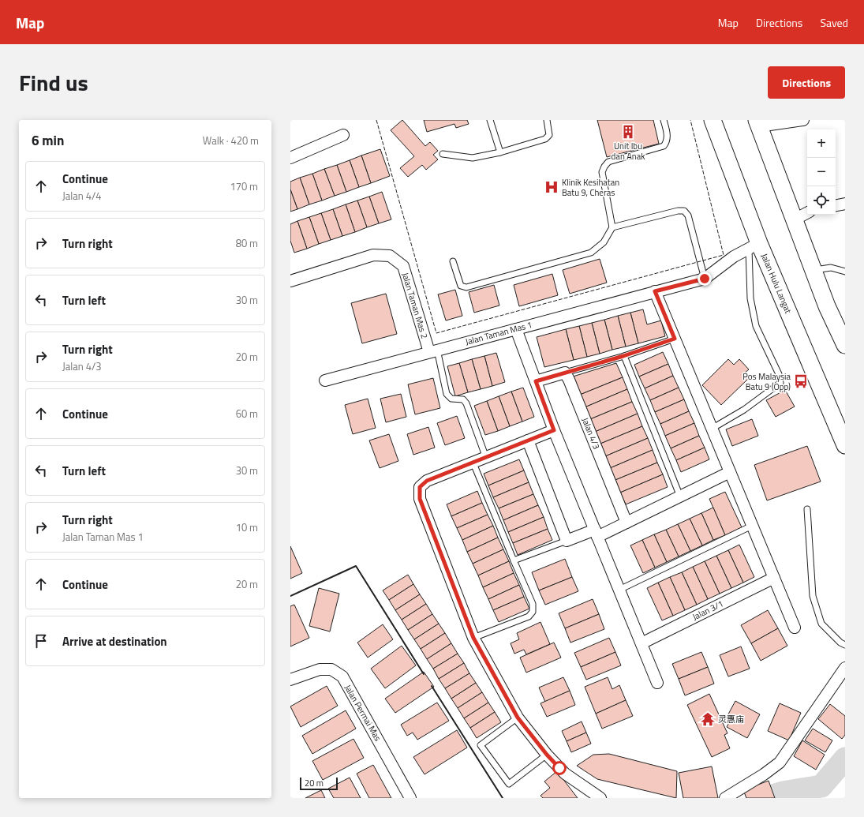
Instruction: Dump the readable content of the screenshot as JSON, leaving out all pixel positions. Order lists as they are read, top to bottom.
{
  "streets": {
    "main road": ["Jalan Hulu Langat"],
    "street": [
      "Jalan Taman Mas 2",
      "Jalan Taman Mas 1",
      "Jalan 4/3",
      "Jalan 3/1",
      "Jalan Permai Mas"
    ]
  },
  "crossings": [
    ["Jalan Taman Mas 2", "Jalan Taman Mas 1"]
  ],
  "places": {
    "building": ["Unit Ibu dan Anak"],
    "hospital": ["Klinik Kesihatan Batu 9, Cheras"],
    "bus stop": ["Pos Malaysia Batu 9 (Opp)"],
    "temple": ["灵惠庙"]
  },
  "scale_bar": "20 m",
  "page": {
    "header": "Map",
    "nav": ["Map", "Directions", "Saved"],
    "title": "Find us",
    "buttons": "Directions",
    "heading": ["6 min", "Walk · 420 m"],
    "map_buttons": ["+", "−"],
    "list": [
      ["Continue", "Jalan 4/4", "170 m"],
      ["Turn right", "80 m"],
      ["Turn left", "30 m"],
      ["Turn right", "Jalan 4/3", "20 m"],
      ["Continue", "60 m"],
      ["Turn left", "30 m"],
      ["Turn right", "Jalan Taman Mas 1", "10 m"],
      ["Continue", "20 m"],
      "Arrive at destination"
    ],
    "scale": "20 m"
  }
}
